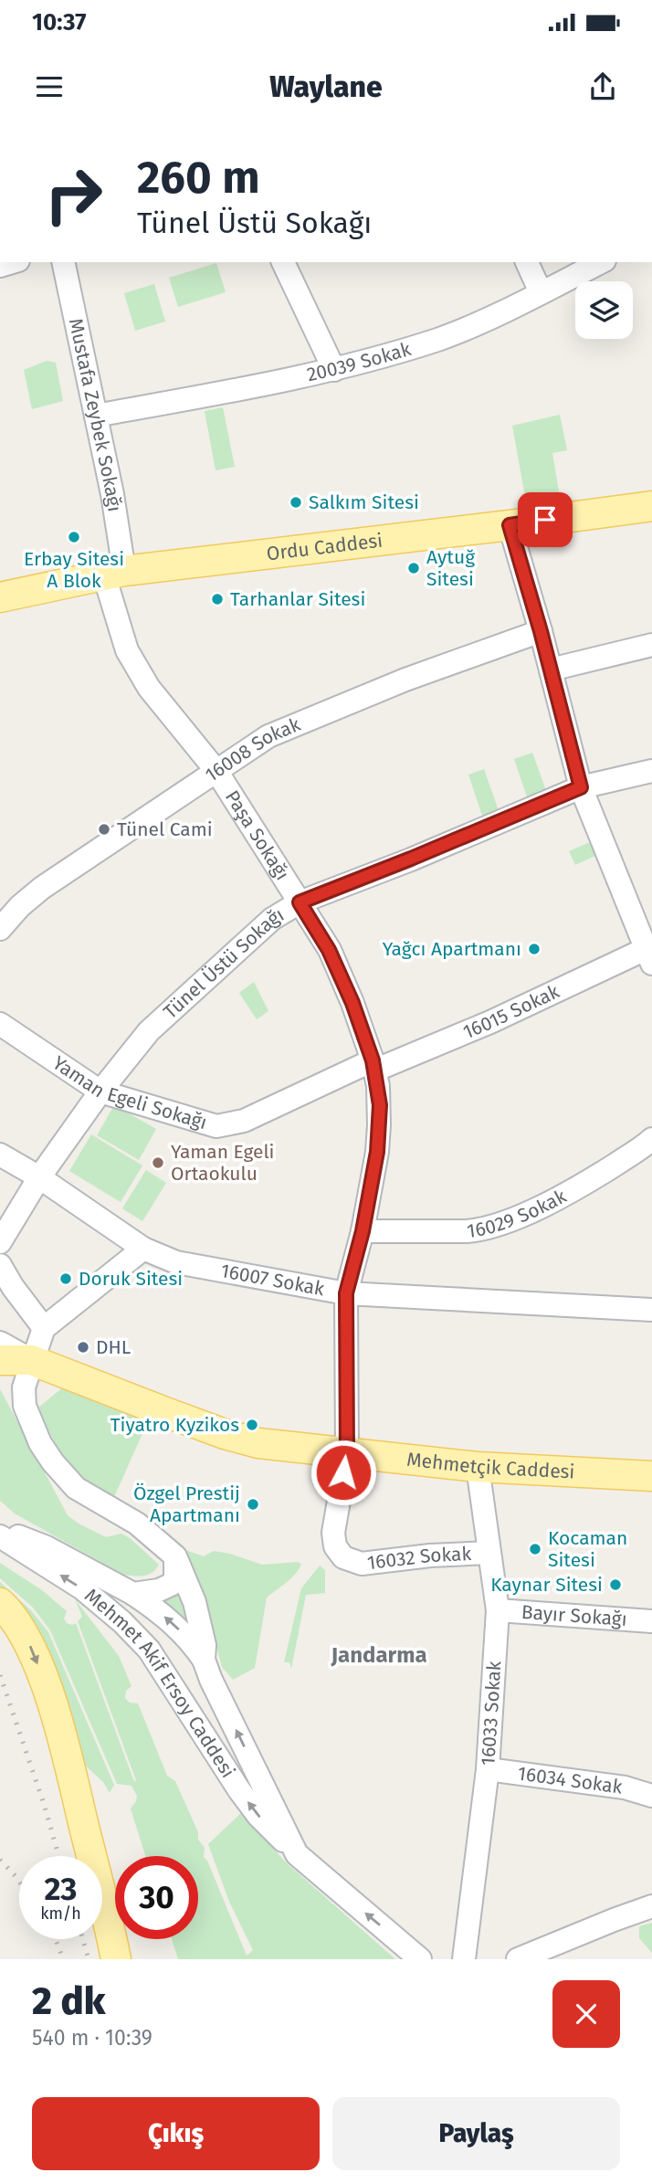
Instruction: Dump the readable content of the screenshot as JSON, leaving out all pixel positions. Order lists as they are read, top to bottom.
{
  "streets": {
    "main road": ["Ordu Caddesi", "Mehmetçik Caddesi"],
    "street": [
      "20039 Sokak",
      "Mustafa Zeybek Sokağı",
      "16008 Sokak",
      "Paşa Sokağı",
      "Tünel Üstü Sokağı",
      "16015 Sokak",
      "Yaman Egeli Sokağı",
      "16029 Sokak",
      "16007 Sokak",
      "16032 Sokak",
      "Bayır Sokağı",
      "Mehmet Akif Ersoy Caddesi",
      "16033 Sokak",
      "16034 Sokak"
    ]
  },
  "crossings": [
    ["20039 Sokak", "Mustafa Zeybek Sokağı"],
    ["Mustafa Zeybek Sokağı", "Ordu Caddesi"],
    ["Mustafa Zeybek Sokağı", "Paşa Sokağı"],
    ["Ordu Caddesi", "Paşa Sokağı"],
    ["16008 Sokak", "Paşa Sokağı"],
    ["Paşa Sokağı", "Tünel Üstü Sokağı"],
    ["Paşa Sokağı", "16015 Sokak"],
    ["Paşa Sokağı", "Yaman Egeli Sokağı"],
    ["Paşa Sokağı", "16029 Sokak"],
    ["Paşa Sokağı", "16007 Sokak"],
    ["Paşa Sokağı", "Mehmetçik Caddesi"],
    ["Paşa Sokağı", "16032 Sokak"],
    ["Tünel Üstü Sokağı", "Yaman Egeli Sokağı"],
    ["Tünel Üstü Sokağı", "16007 Sokak"],
    ["16015 Sokak", "Yaman Egeli Sokağı"],
    ["Mehmetçik Caddesi", "16032 Sokak"],
    ["Mehmetçik Caddesi", "16033 Sokak"],
    ["16032 Sokak", "16033 Sokak"],
    ["Bayır Sokağı", "16033 Sokak"],
    ["16033 Sokak", "16034 Sokak"]
  ],
  "districts": ["Jandarma"],
  "places": [
    "Salkım Sitesi",
    "Erbay Sitesi A Blok",
    "Aytuğ Sitesi",
    "Tarhanlar Sitesi",
    "Tünel Cami",
    "Yağcı Apartmanı",
    "Yaman Egeli Ortaokulu",
    "Doruk Sitesi",
    "DHL",
    "Tiyatro Kyzikos",
    "Özgel Prestij Apartmanı",
    "Kocaman Sitesi",
    "Kaynar Sitesi"
  ],
  "page": {
    "status": "10:37",
    "header": "Waylane",
    "turn": ["260 m", "Tünel Üstü Sokağı"],
    "speed": "23 km/h",
    "limit": "30",
    "heading": ["2 dk", "540 m · 10:39"],
    "buttons": ["Çıkış", "Paylaş"]
  }
}
